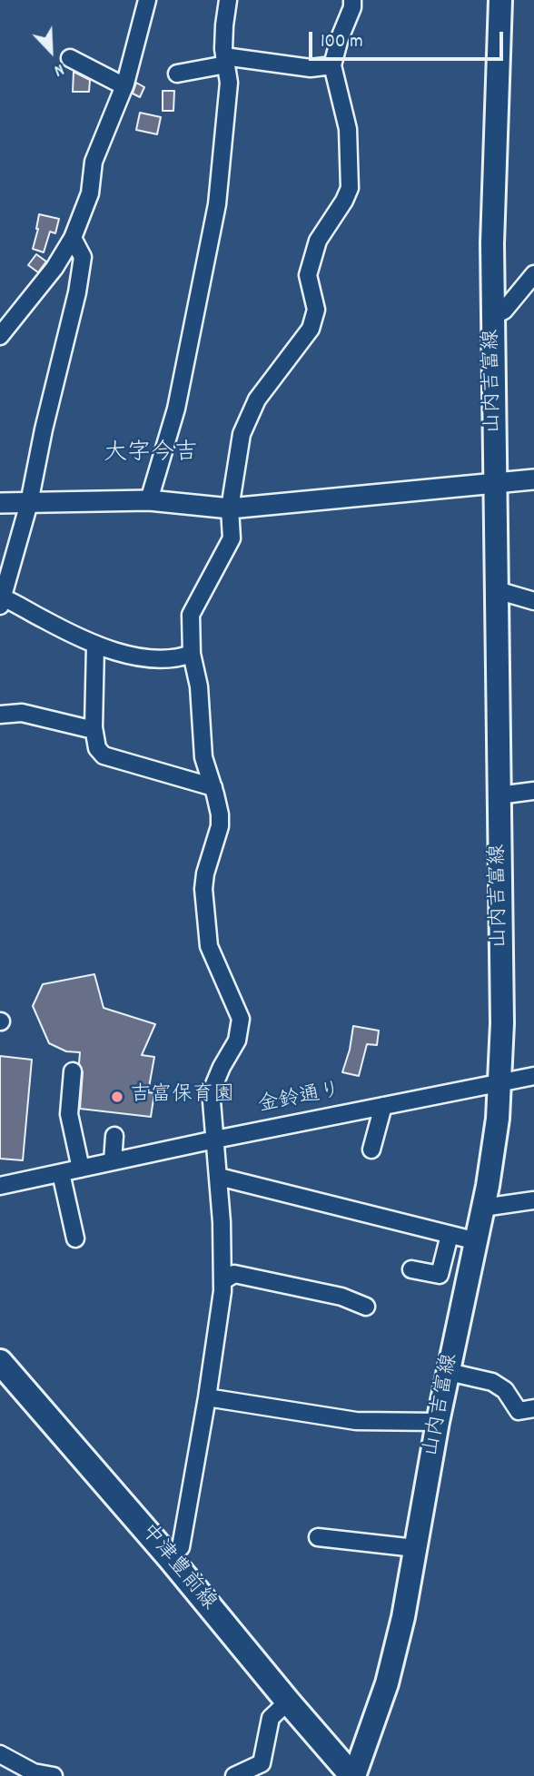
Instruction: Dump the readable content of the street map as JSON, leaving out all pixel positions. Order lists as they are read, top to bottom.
{
  "streets": {
    "main road": ["山内吉富線", "中津豊前線"],
    "street": ["金鈴通り"]
  },
  "crossings": [
    ["山内吉富線", "金鈴通り"],
    ["山内吉富線", "中津豊前線"]
  ],
  "districts": ["大字今吉"],
  "places": ["吉富保育園"],
  "scale_bar": "100 m",
  "north": "bottom right"
}
